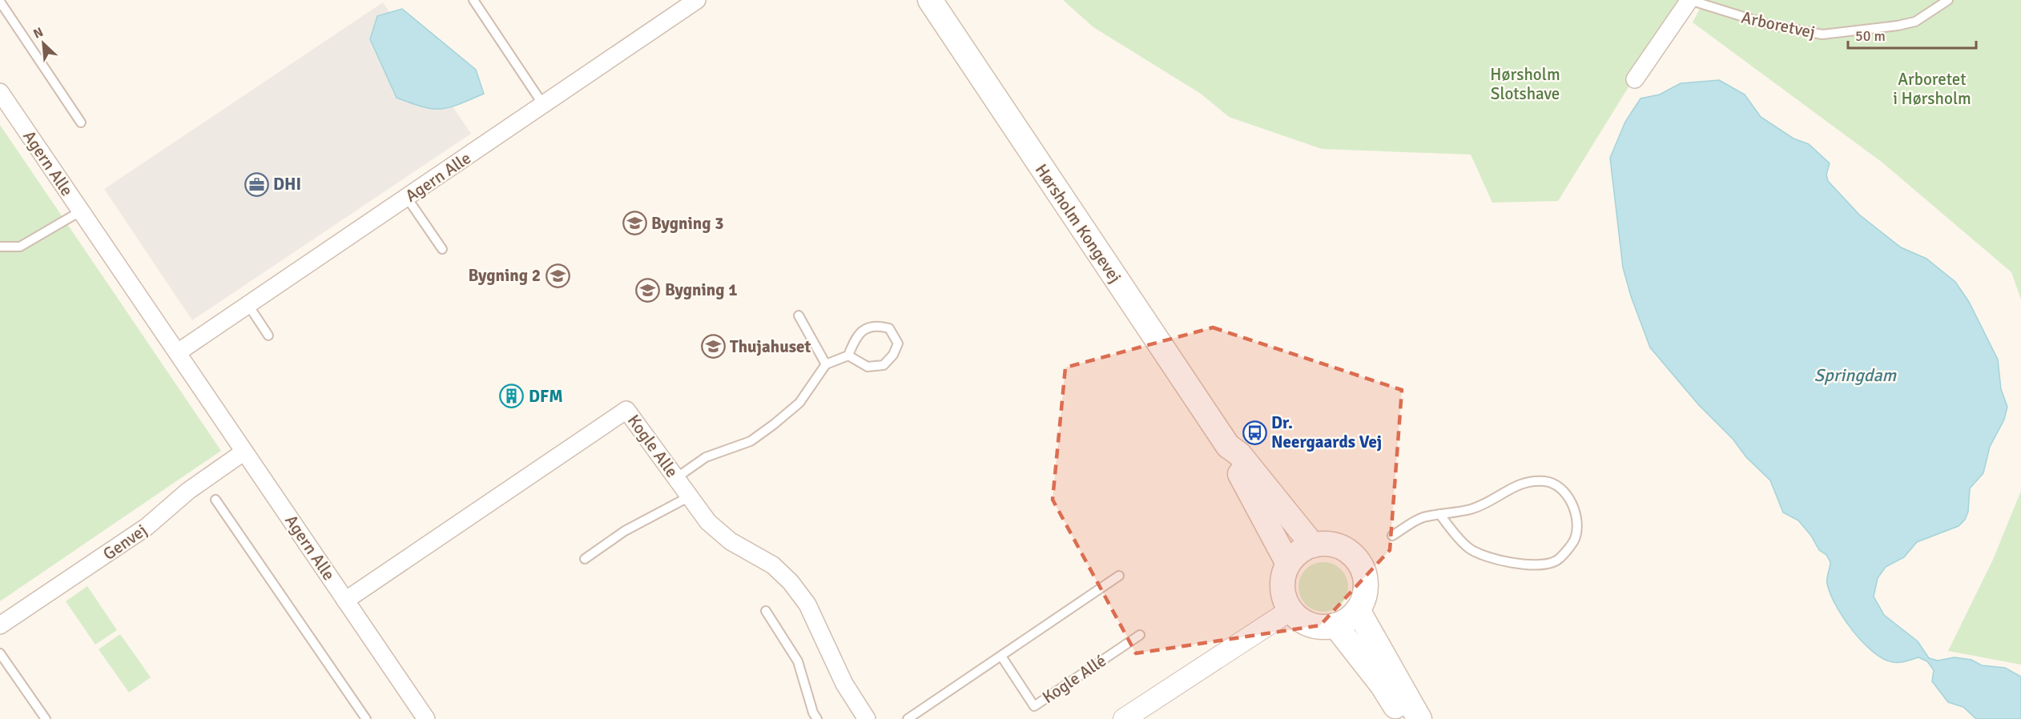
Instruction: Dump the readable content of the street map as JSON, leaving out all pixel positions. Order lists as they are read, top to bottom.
{
  "streets": {
    "main road": ["Hørsholm Kongevej"],
    "street": ["Agern Alle", "Kogle Alle", "Genvej"],
    "lane": ["Arboretvej", "Kogle Allé"]
  },
  "crossings": [
    ["Agern Alle", "Kogle Alle"],
    ["Agern Alle", "Genvej"]
  ],
  "water": ["Springdam"],
  "parks": ["Hørsholm Slotshave", "Arboretet i Hørsholm"],
  "places": {
    "office": ["DHI"],
    "school or university": [
      "Bygning 3",
      "Bygning 2",
      "Bygning 1",
      "Thujahuset"
    ],
    "building": ["DFM"],
    "bus stop": ["Dr. Neergaards Vej"]
  },
  "scale_bar": "50 m",
  "north": "top left"
}
